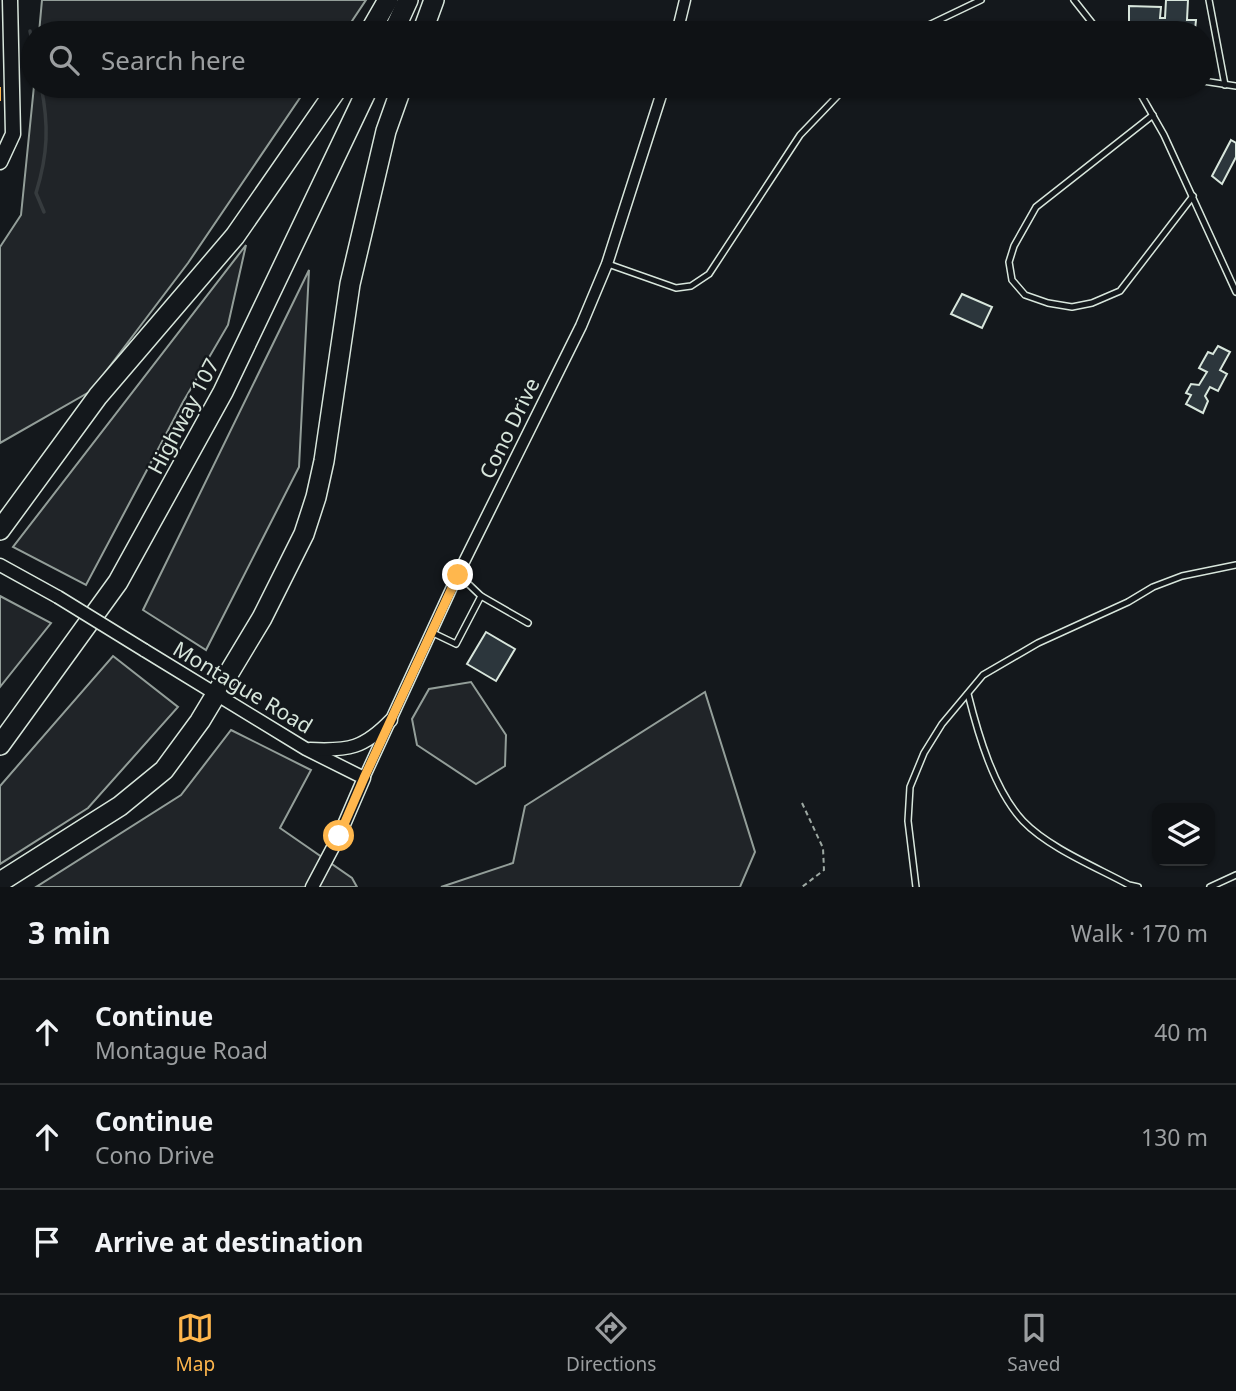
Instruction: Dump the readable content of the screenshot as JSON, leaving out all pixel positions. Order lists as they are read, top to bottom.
{
  "streets": {
    "highway": ["Highway 107"],
    "street": ["Cono Drive", "Montague Road"]
  },
  "crossings": [
    ["Cono Drive", "Montague Road"]
  ],
  "page": {
    "search": "Search here",
    "heading": ["3 min", "Walk · 170 m"],
    "list": [
      ["Continue", "Montague Road", "40 m"],
      ["Continue", "Cono Drive", "130 m"],
      "Arrive at destination"
    ],
    "nav": ["Map", "Directions", "Saved"]
  }
}
